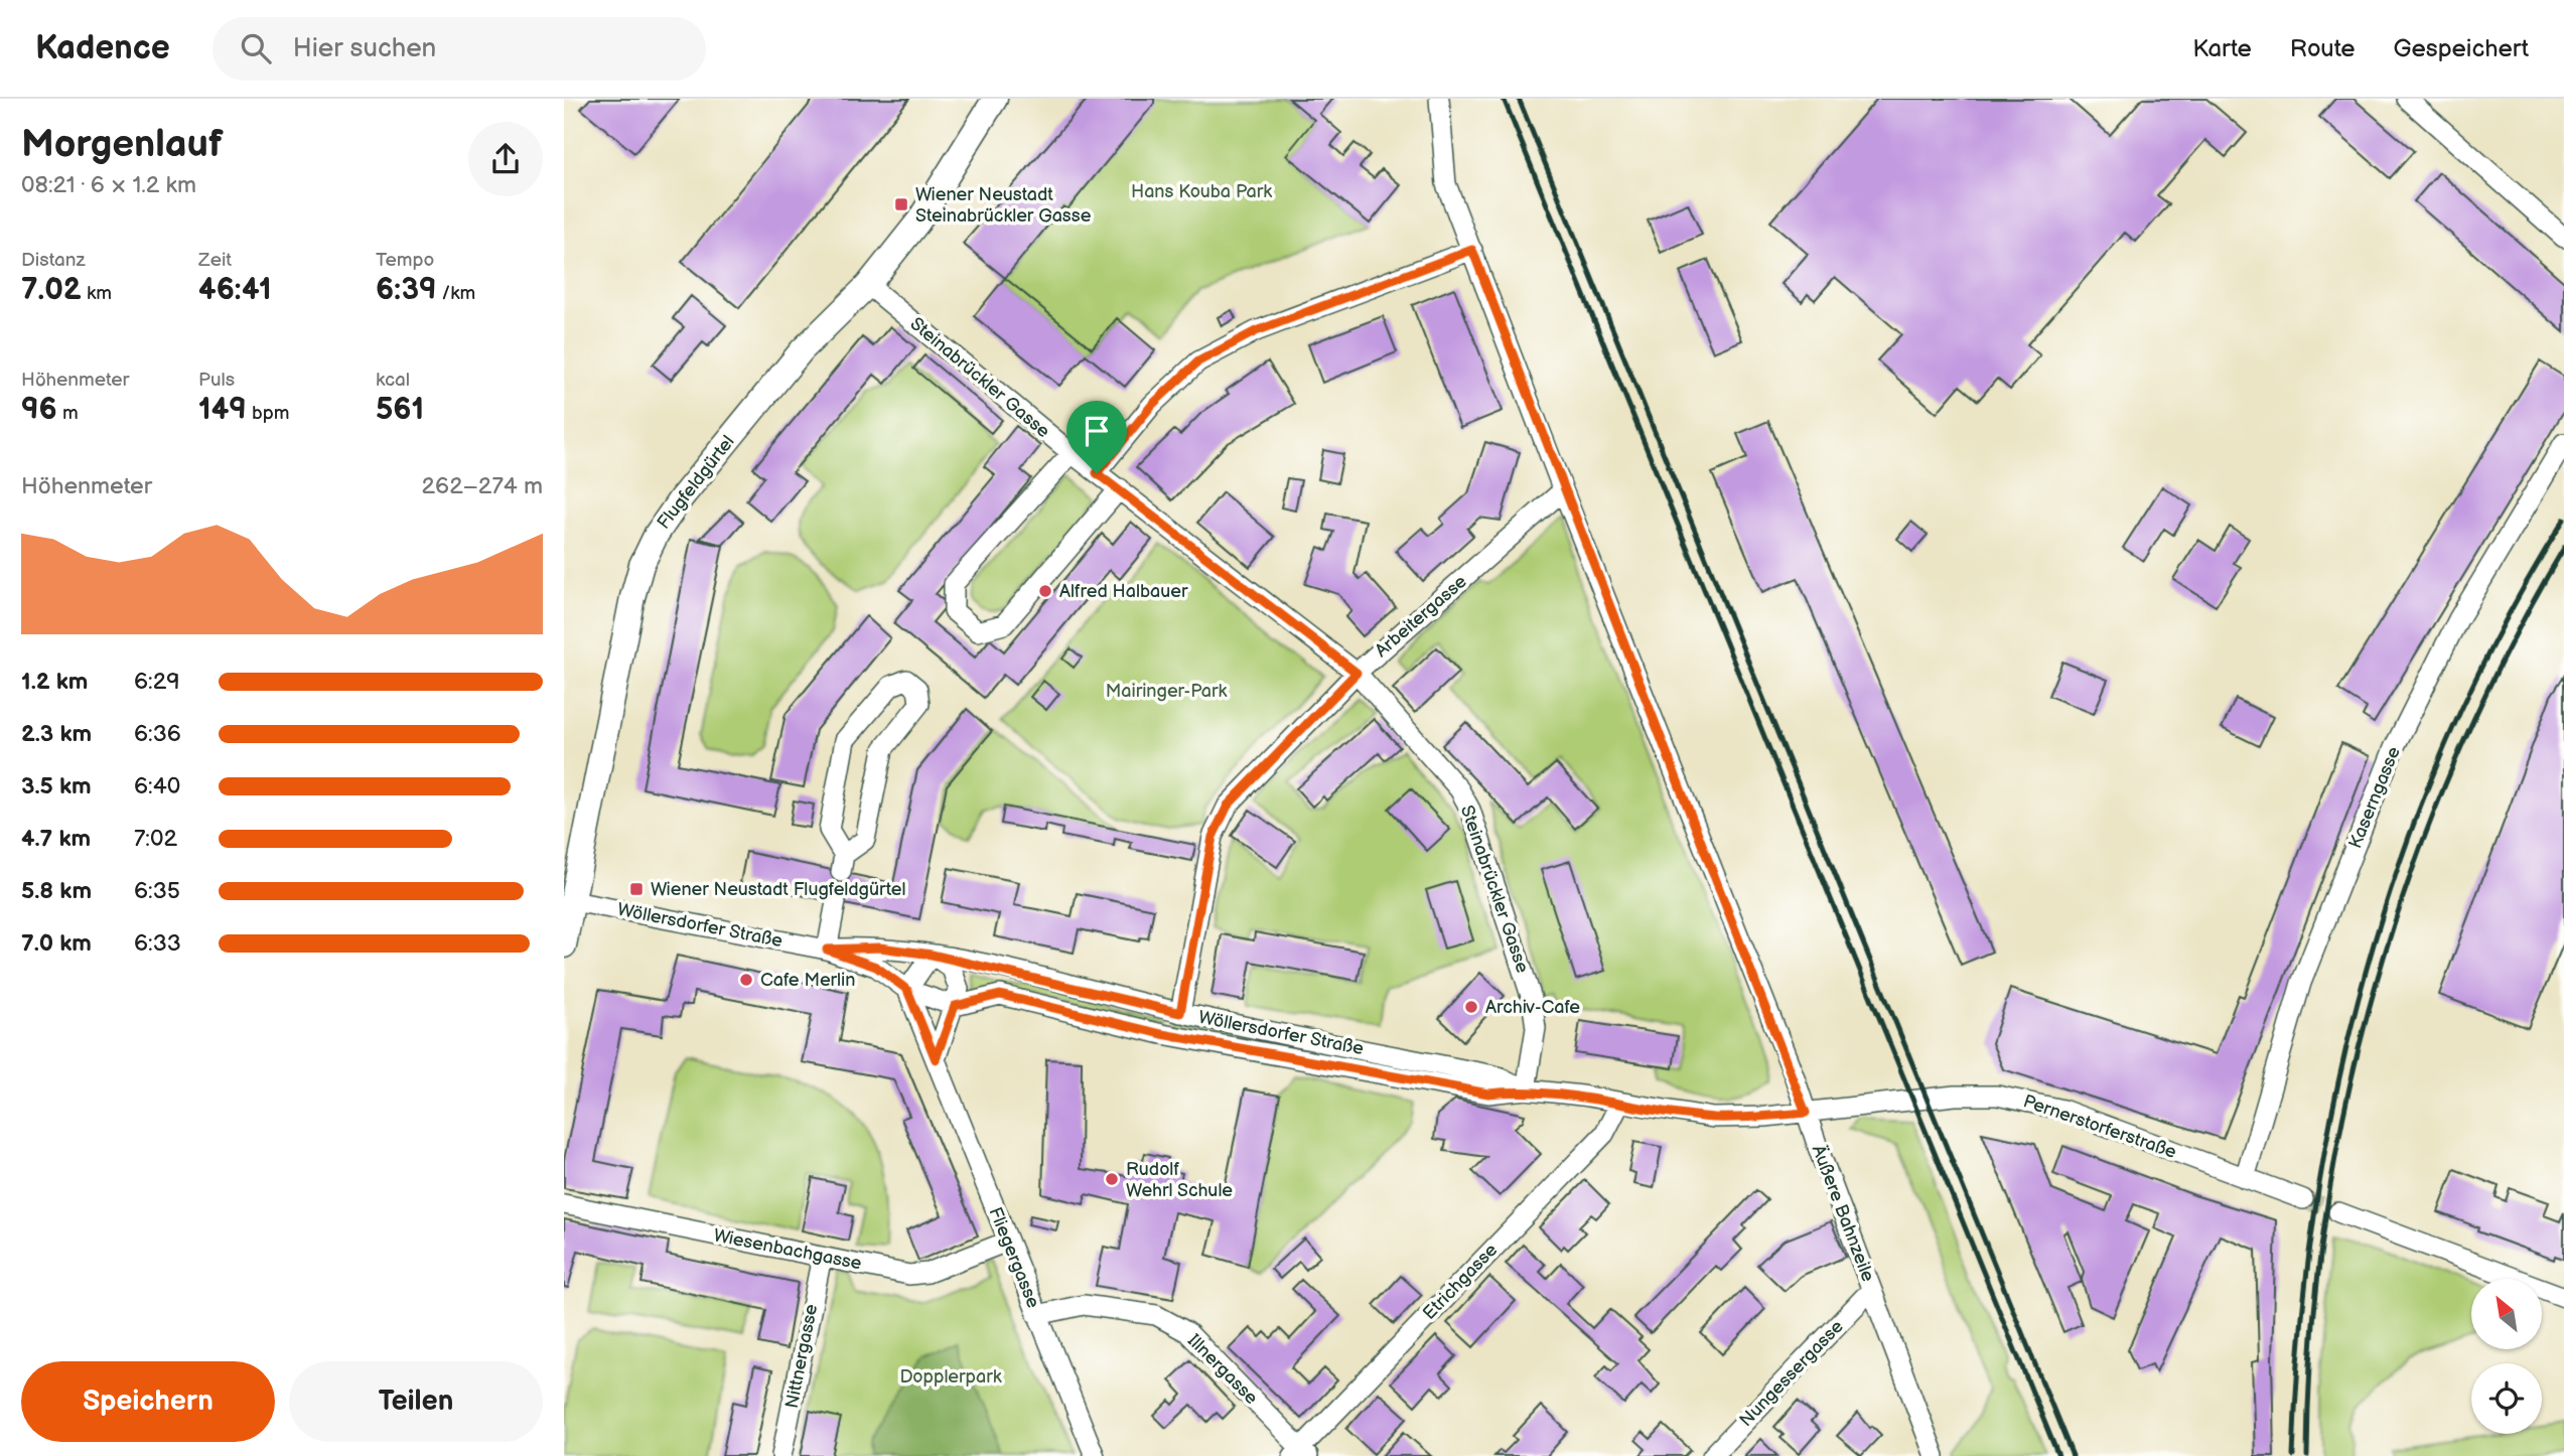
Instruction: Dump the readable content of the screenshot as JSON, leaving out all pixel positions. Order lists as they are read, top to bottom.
{
  "streets": {
    "street": [
      "Steinabrückler Gasse",
      "Flugfeldgürtel",
      "Arbeitergasse",
      "Kaserngasse",
      "Wöllersdorfer Straße",
      "Pernerstorferstraße",
      "Äußere Bahnzeile",
      "Wiesenbachgasse",
      "Fliegergasse",
      "Etrichgasse",
      "Nittnergasse",
      "Illnergasse",
      "Nungessergasse"
    ]
  },
  "crossings": [
    ["Steinabrückler Gasse", "Flugfeldgürtel"],
    ["Steinabrückler Gasse", "Arbeitergasse"],
    ["Steinabrückler Gasse", "Wöllersdorfer Straße"],
    ["Flugfeldgürtel", "Wöllersdorfer Straße"],
    ["Arbeitergasse", "Wöllersdorfer Straße"],
    ["Arbeitergasse", "Äußere Bahnzeile"],
    ["Kaserngasse", "Pernerstorferstraße"],
    ["Wöllersdorfer Straße", "Pernerstorferstraße"],
    ["Wöllersdorfer Straße", "Äußere Bahnzeile"],
    ["Wöllersdorfer Straße", "Fliegergasse"],
    ["Wöllersdorfer Straße", "Etrichgasse"],
    ["Pernerstorferstraße", "Äußere Bahnzeile"],
    ["Äußere Bahnzeile", "Nungessergasse"],
    ["Wiesenbachgasse", "Fliegergasse"],
    ["Wiesenbachgasse", "Nittnergasse"],
    ["Fliegergasse", "Illnergasse"],
    ["Etrichgasse", "Illnergasse"]
  ],
  "parks": ["Hans Kouba Park", "Mairinger-Park", "Dopplerpark"],
  "places": {
    "transit": ["Wiener Neustadt Steinabrückler Gasse", "Wiener Neustadt Flugfeldgürtel"],
    "other": [
      "Alfred Halbauer",
      "Cafe Merlin",
      "Archiv-Cafe",
      "Rudolf Wehrl Schule"
    ]
  },
  "north": "top left",
  "page": {
    "header": "Kadence",
    "search": "Hier suchen",
    "nav": ["Karte", "Route", "Gespeichert"],
    "heading": ["Morgenlauf", "08:21 · 6 × 1.2 km"],
    "stats": [
      ["Distanz", "7.02 km"],
      ["Zeit", "46:41"],
      ["Tempo", "6:39 /km"],
      ["Höhenmeter", "96 m"],
      ["Puls", "149 bpm"],
      ["kcal", "561"]
    ],
    "chart": ["Höhenmeter", "262–274 m"],
    "list": [
      {
        "name": "1.2 km",
        "note": "6:29"
      },
      {
        "name": "2.3 km",
        "note": "6:36"
      },
      {
        "name": "3.5 km",
        "note": "6:40"
      },
      {
        "name": "4.7 km",
        "note": "7:02"
      },
      {
        "name": "5.8 km",
        "note": "6:35"
      },
      {
        "name": "7.0 km",
        "note": "6:33"
      }
    ],
    "buttons": ["Speichern", "Teilen"]
  }
}
